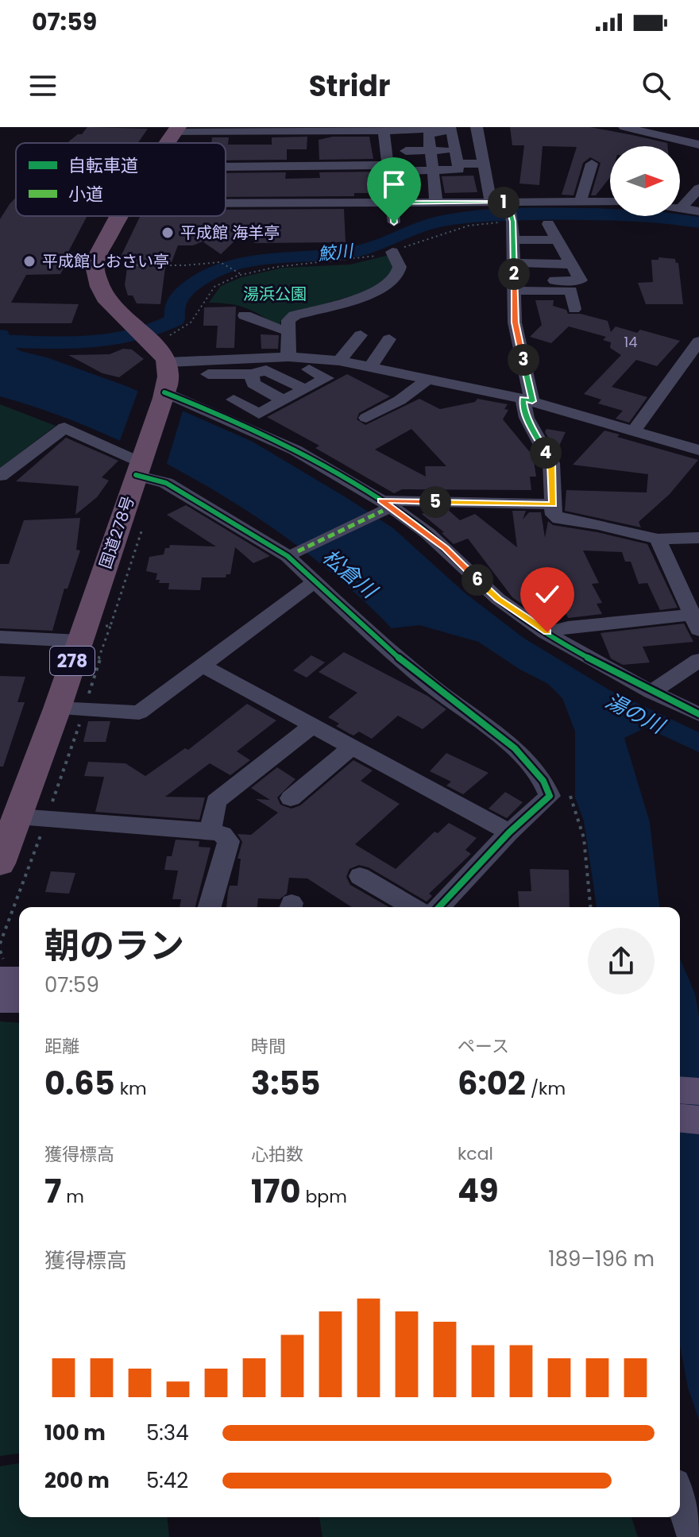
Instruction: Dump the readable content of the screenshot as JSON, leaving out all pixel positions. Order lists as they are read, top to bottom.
{
  "streets": {
    "highway": ["国道278号", "278"]
  },
  "water": ["鮫川", "松倉川", "湯の川"],
  "parks": ["湯浜公園"],
  "places": ["平成館 海羊亭", "平成館しおさい亭"],
  "house_numbers": ["14"],
  "legend": ["自転車道", "小道"],
  "north": "right",
  "page": {
    "status": "07:59",
    "header": "Stridr",
    "pins": [
      "1",
      "2",
      "3",
      "4",
      "5",
      "6"
    ],
    "heading": ["朝のラン", "07:59"],
    "stats": [
      ["距離", "0.65 km"],
      ["時間", "3:55"],
      ["ペース", "6:02 /km"],
      ["獲得標高", "7 m"],
      ["心拍数", "170 bpm"],
      ["kcal", "49"]
    ],
    "chart": ["獲得標高", "189–196 m"],
    "list": [
      {
        "name": "100 m",
        "note": "5:34"
      },
      {
        "name": "200 m",
        "note": "5:42"
      }
    ]
  }
}
